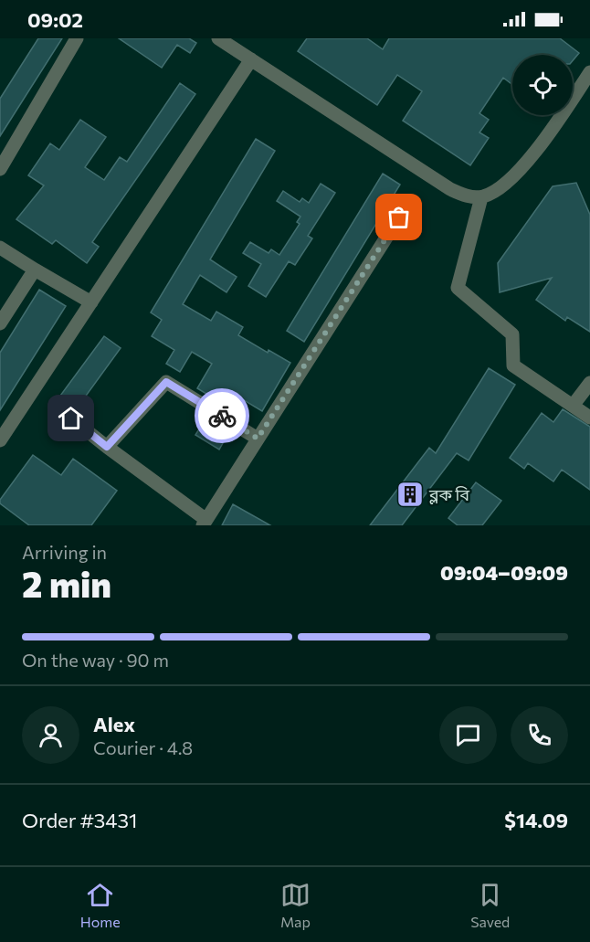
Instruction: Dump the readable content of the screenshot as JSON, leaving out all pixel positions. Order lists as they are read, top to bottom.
{
  "places": {
    "building": ["ব্লক বি"]
  },
  "page": {
    "status": "09:02",
    "heading": ["2 min", "Arriving in", "09:04–09:09"],
    "panel": [
      "Alex",
      "Courier · 4.8",
      "Order #3431",
      "$14.09"
    ],
    "bar": "On the way · 90 m",
    "tabs": ["Home", "Map", "Saved"]
  }
}
